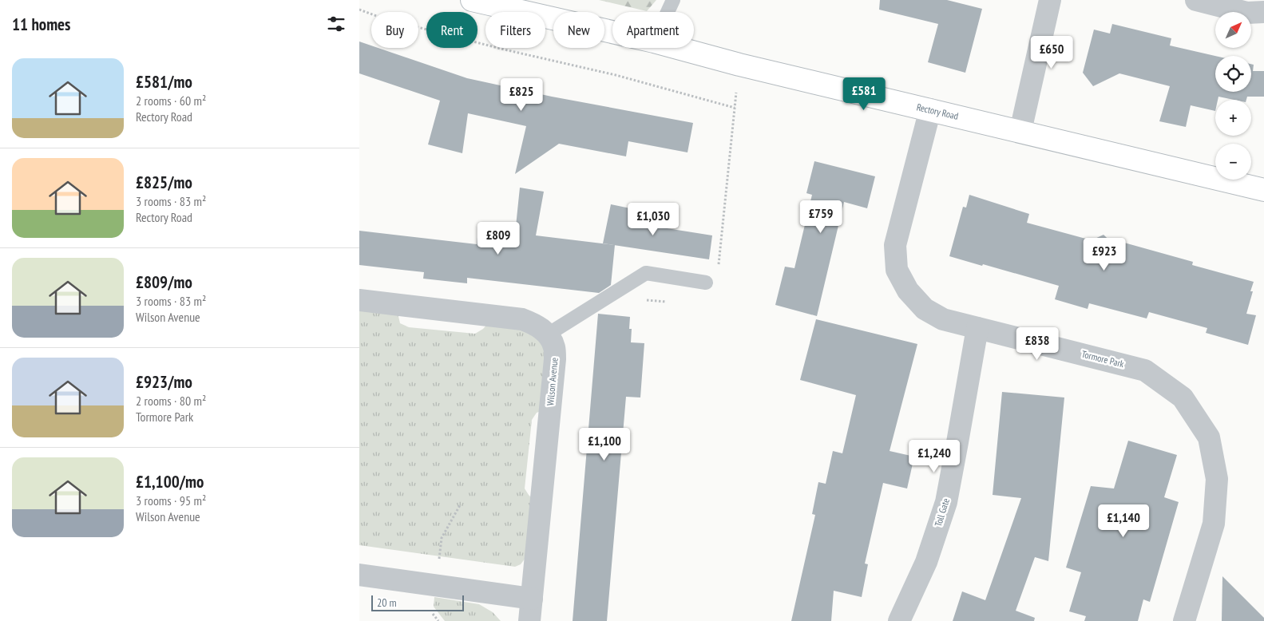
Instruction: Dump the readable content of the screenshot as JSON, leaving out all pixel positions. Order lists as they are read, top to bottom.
{
  "streets": {
    "street": [
      "Rectory Road",
      "Tormore Park",
      "Wilson Avenue",
      "Toll Gate"
    ]
  },
  "crossings": [
    ["Rectory Road", "Tormore Park"],
    ["Tormore Park", "Toll Gate"]
  ],
  "scale_bar": "20 m",
  "north": "top right",
  "page": {
    "heading": "11 homes",
    "map_buttons": ["+", "−"],
    "chip": [
      "Buy",
      "Rent",
      "Filters",
      "New",
      "Apartment"
    ],
    "price": [
      "£650",
      "£581",
      "£825",
      "£759",
      "£1,030",
      "£809",
      "£923",
      "£838",
      "£1,100",
      "£1,240",
      "£1,140"
    ],
    "list": [
      {
        "name": "£581/mo",
        "note": "2 rooms · 60 m² · Rectory Road"
      },
      {
        "name": "£825/mo",
        "note": "3 rooms · 83 m² · Rectory Road"
      },
      {
        "name": "£809/mo",
        "note": "3 rooms · 83 m² · Wilson Avenue"
      },
      {
        "name": "£923/mo",
        "note": "2 rooms · 80 m² · Tormore Park"
      },
      {
        "name": "£1,100/mo",
        "note": "3 rooms · 95 m² · Wilson Avenue"
      }
    ],
    "scale": "20 m"
  }
}
